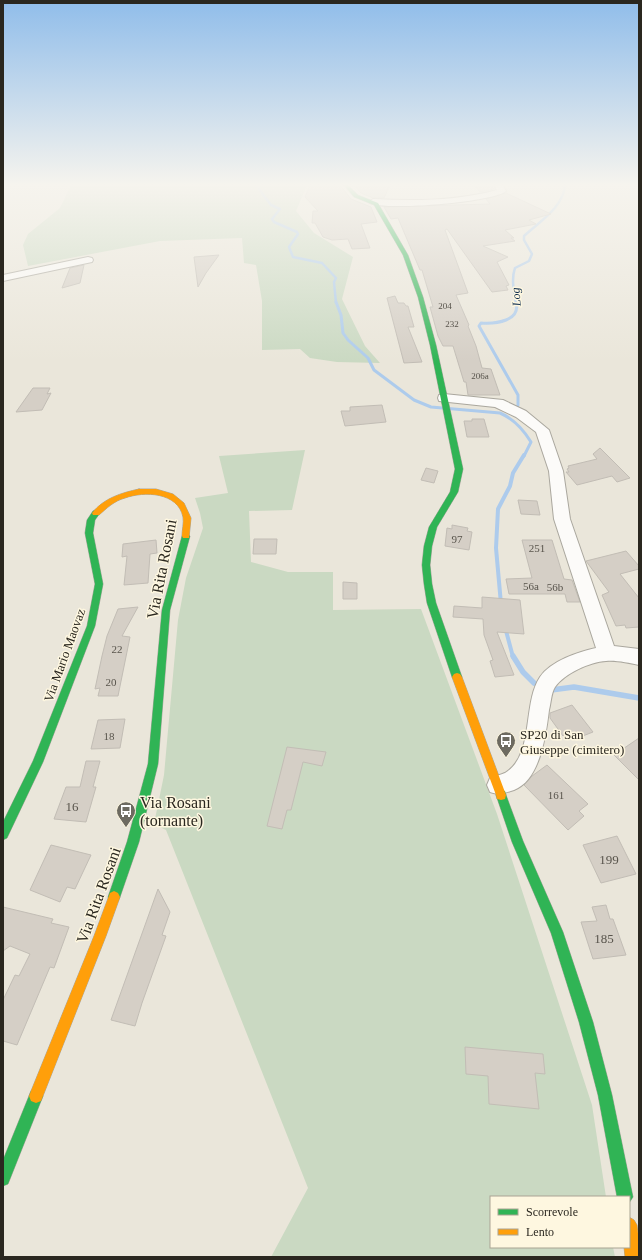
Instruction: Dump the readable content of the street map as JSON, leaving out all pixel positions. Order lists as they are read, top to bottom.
{
  "streets": {
    "street": ["Via Rita Rosani", "Via Mario Maovaz"]
  },
  "crossings": [
    ["Via Rita Rosani", "Via Mario Maovaz"]
  ],
  "water": ["Log"],
  "places": {
    "bus stop": ["SP20 di San Giuseppe (cimitero)", "Via Rosani (tornante)"]
  },
  "house_numbers": [
    "204",
    "232",
    "206a",
    "97",
    "251",
    "56a",
    "56b",
    "22",
    "20",
    "18",
    "161",
    "16",
    "199",
    "185"
  ],
  "legend": ["Scorrevole", "Lento"]
}
